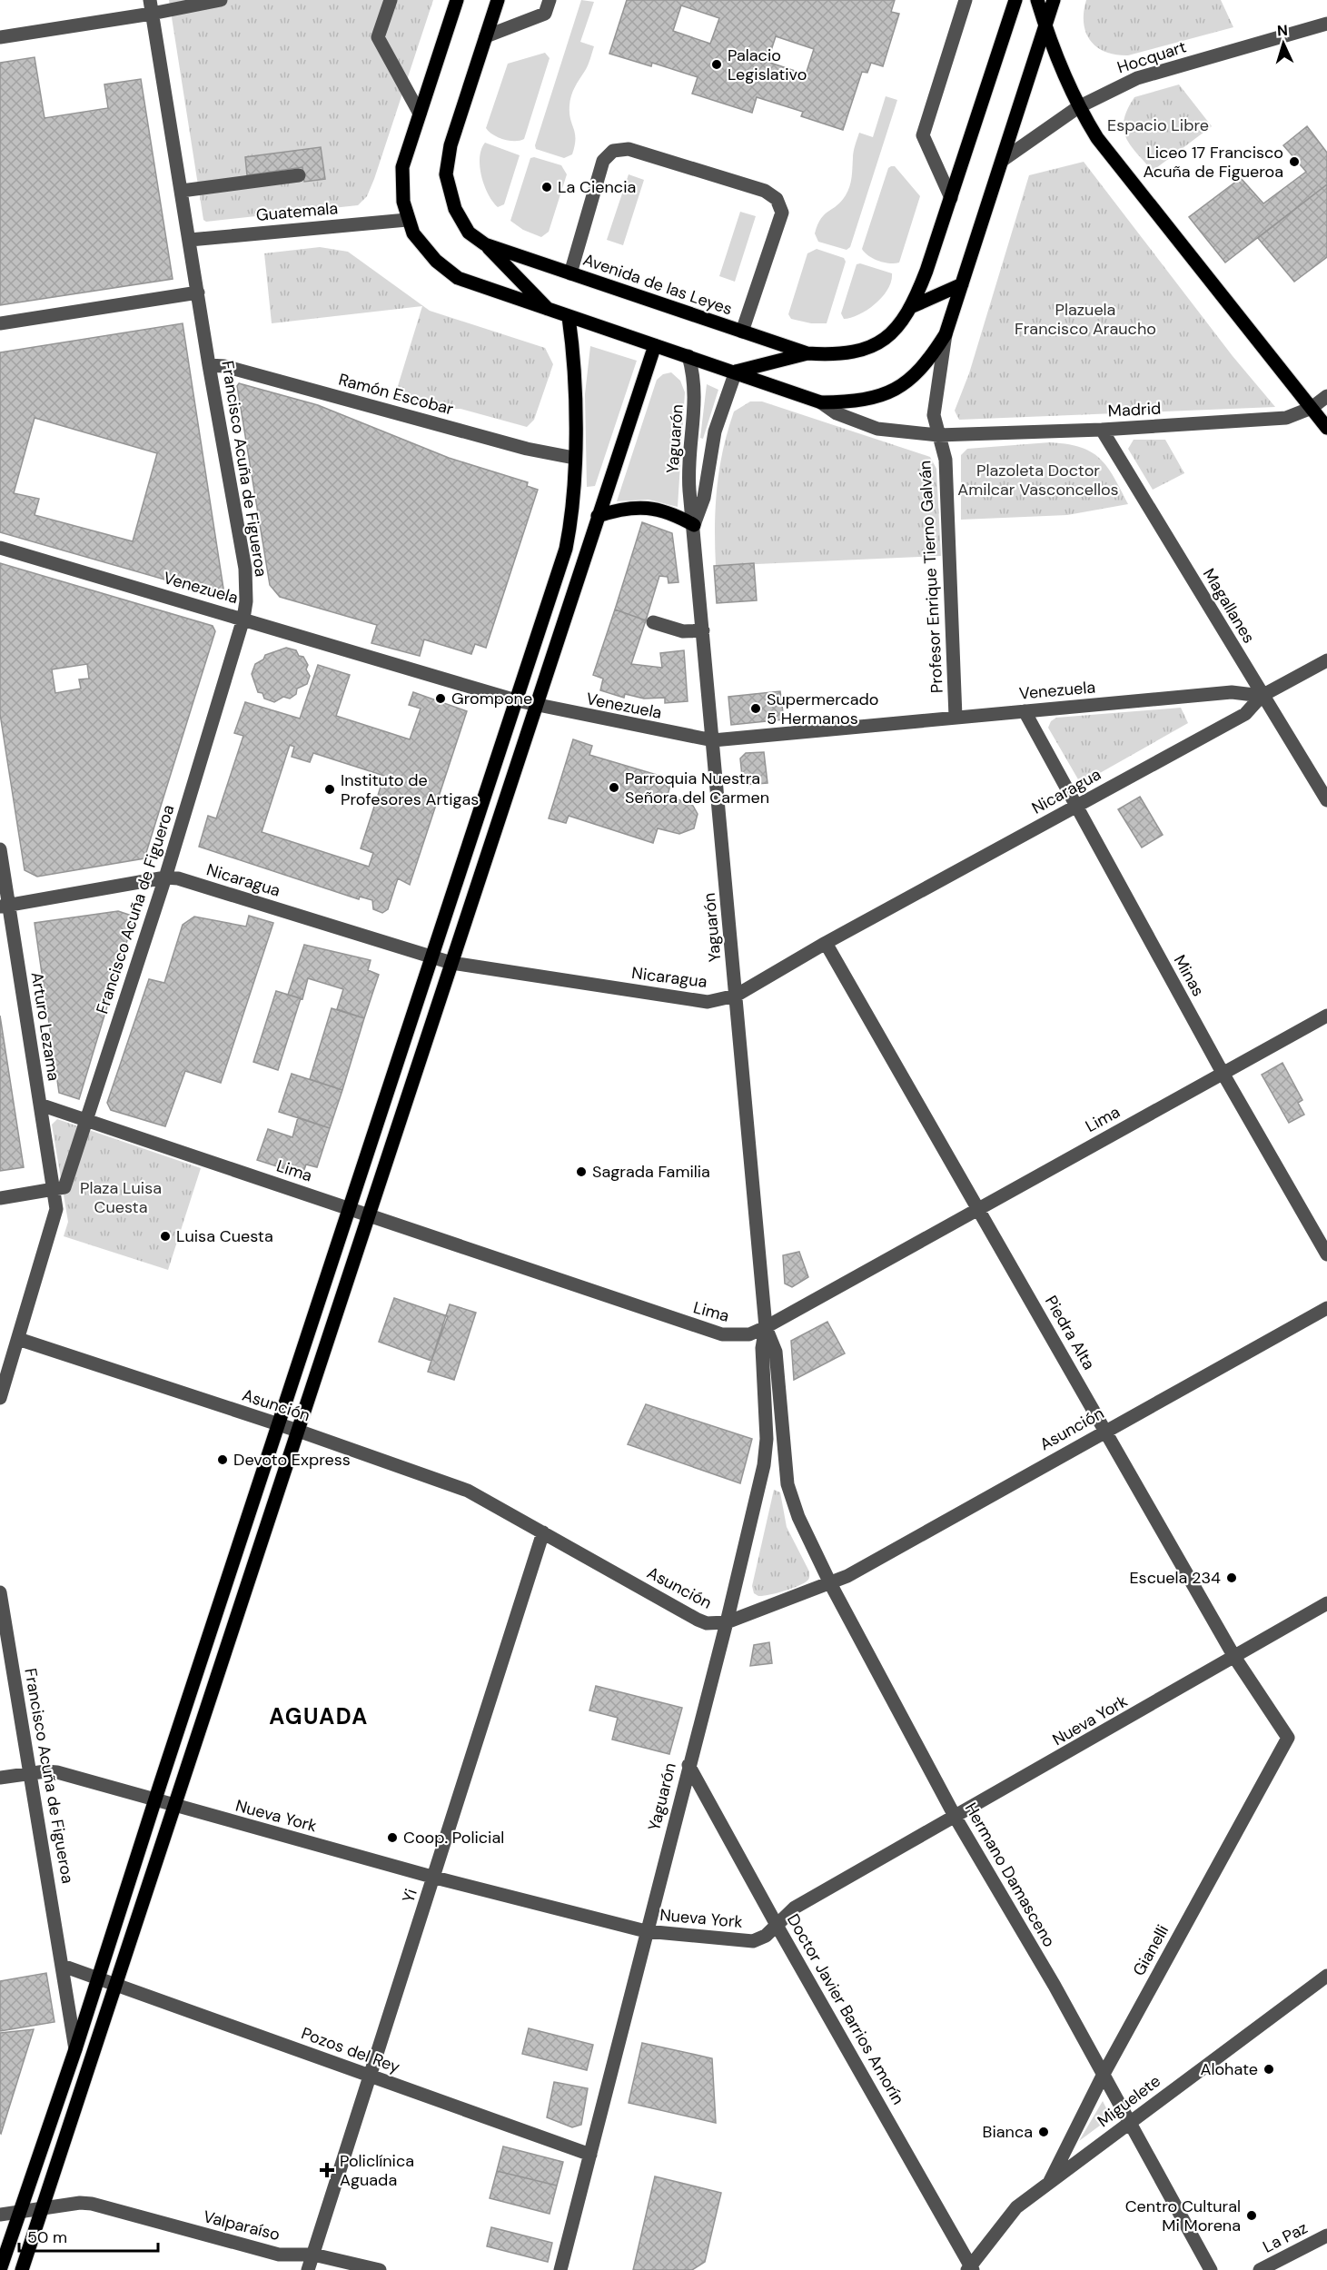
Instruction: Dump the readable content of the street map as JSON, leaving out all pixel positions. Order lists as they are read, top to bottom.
{
  "streets": {
    "main road": ["Avenida de las Leyes"],
    "street": [
      "Hocquart",
      "Guatemala",
      "Ramón Escobar",
      "Madrid",
      "Yaguarón",
      "Francisco Acuña de Figueroa",
      "Profesor Enrique Tierno Galván",
      "Venezuela",
      "Magallanes",
      "Nicaragua",
      "Minas",
      "Arturo Lezama",
      "Lima",
      "Piedra Alta",
      "Asunción",
      "Nueva York",
      "Hermano Damasceno",
      "Yi",
      "Gianelli",
      "Doctor Javier Barrios Amorín",
      "Pozos del Rey",
      "Miguelete",
      "Valparaíso",
      "La Paz"
    ]
  },
  "crossings": [
    ["Guatemala", "Francisco Acuña de Figueroa"],
    ["Ramón Escobar", "Francisco Acuña de Figueroa"],
    ["Madrid", "Profesor Enrique Tierno Galván"],
    ["Madrid", "Magallanes"],
    ["Yaguarón", "Venezuela"],
    ["Yaguarón", "Nicaragua"],
    ["Yaguarón", "Lima"],
    ["Yaguarón", "Asunción"],
    ["Yaguarón", "Nueva York"],
    ["Yaguarón", "Hermano Damasceno"],
    ["Yaguarón", "Doctor Javier Barrios Amorín"],
    ["Yaguarón", "Pozos del Rey"],
    ["Francisco Acuña de Figueroa", "Venezuela"],
    ["Francisco Acuña de Figueroa", "Nicaragua"],
    ["Francisco Acuña de Figueroa", "Arturo Lezama"],
    ["Francisco Acuña de Figueroa", "Lima"],
    ["Francisco Acuña de Figueroa", "Nueva York"],
    ["Profesor Enrique Tierno Galván", "Venezuela"],
    ["Venezuela", "Magallanes"],
    ["Venezuela", "Nicaragua"],
    ["Venezuela", "Minas"],
    ["Magallanes", "Nicaragua"],
    ["Nicaragua", "Minas"],
    ["Nicaragua", "Arturo Lezama"],
    ["Nicaragua", "Piedra Alta"],
    ["Minas", "Lima"],
    ["Arturo Lezama", "Lima"],
    ["Arturo Lezama", "Asunción"],
    ["Lima", "Piedra Alta"],
    ["Piedra Alta", "Asunción"],
    ["Piedra Alta", "Nueva York"],
    ["Piedra Alta", "Gianelli"],
    ["Asunción", "Hermano Damasceno"],
    ["Asunción", "Yi"],
    ["Nueva York", "Hermano Damasceno"],
    ["Nueva York", "Yi"],
    ["Nueva York", "Doctor Javier Barrios Amorín"],
    ["Hermano Damasceno", "Gianelli"],
    ["Hermano Damasceno", "Miguelete"],
    ["Yi", "Pozos del Rey"],
    ["Yi", "Valparaíso"],
    ["Gianelli", "Miguelete"],
    ["Doctor Javier Barrios Amorín", "Miguelete"]
  ],
  "districts": ["AGUADA"],
  "parks": [
    "Espacio Libre",
    "Plazuela Francisco Araucho",
    "Plazoleta Doctor Amilcar Vasconcellos",
    "Plaza Luisa Cuesta"
  ],
  "places": {
    "other": [
      "Palacio Legislativo",
      "Liceo 17 Francisco Acuña de Figueroa",
      "La Ciencia",
      "Grompone",
      "Supermercado 5 Hermanos",
      "Parroquia Nuestra Señora del Carmen",
      "Instituto de Profesores Artigas",
      "Sagrada Familia",
      "Luisa Cuesta",
      "Devoto Express",
      "Escuela 234",
      "Coop. Policial",
      "Alohate",
      "Bianca",
      "Centro Cultural Mi Morena"
    ],
    "health": ["Policlínica Aguada"]
  },
  "scale_bar": "50 m",
  "north": "top"
}
